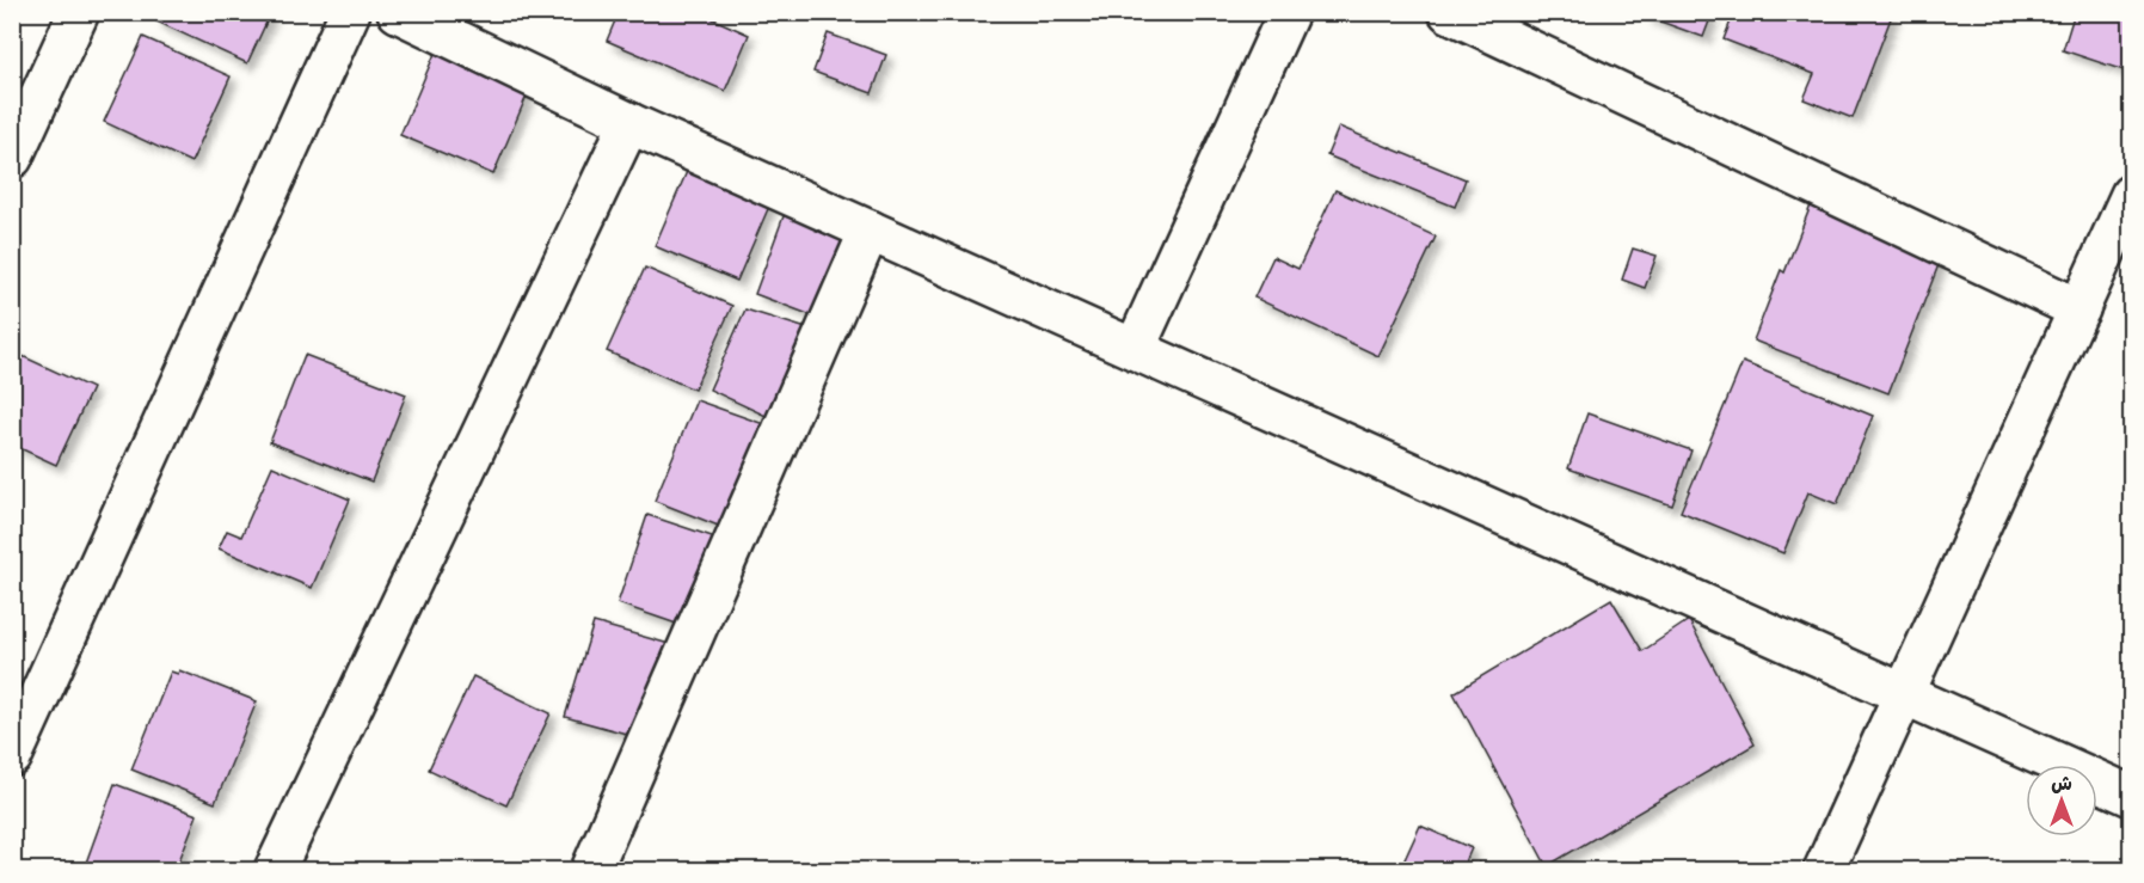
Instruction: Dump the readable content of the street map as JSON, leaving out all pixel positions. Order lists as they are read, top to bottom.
{
  "north": "top"
}
